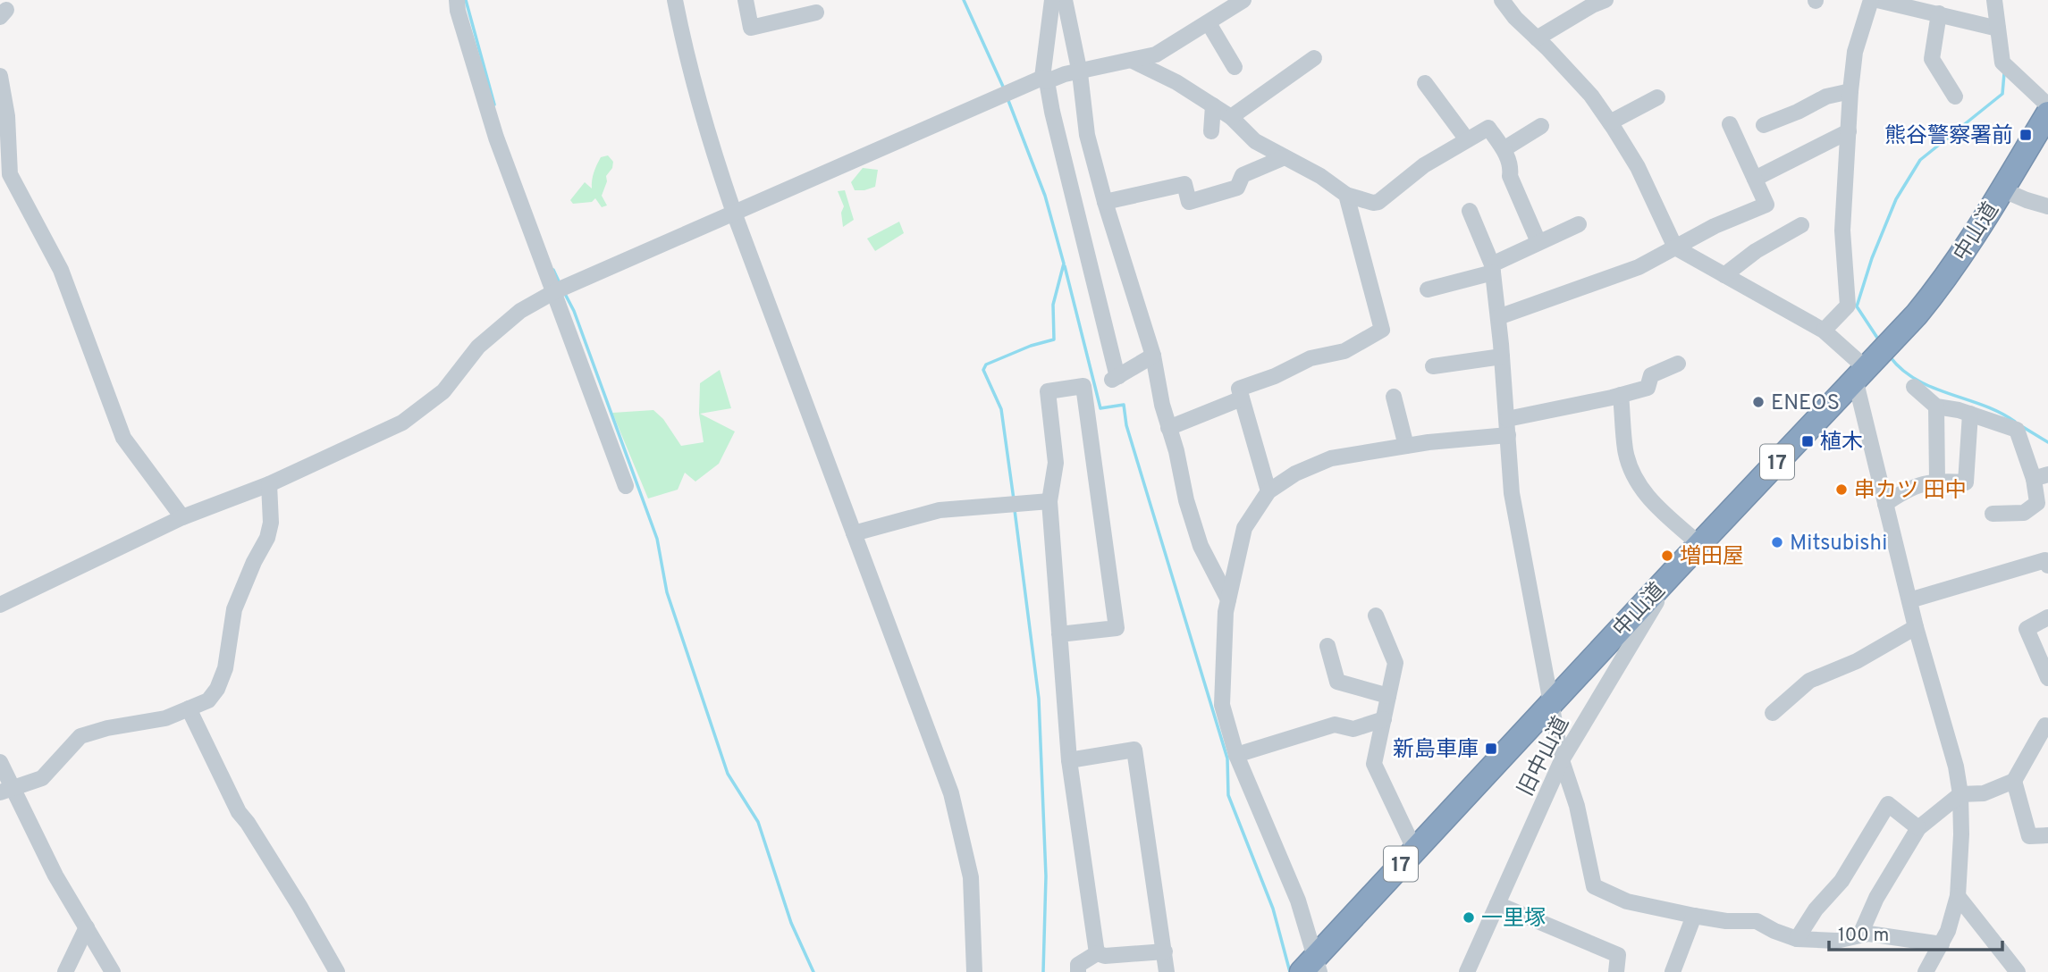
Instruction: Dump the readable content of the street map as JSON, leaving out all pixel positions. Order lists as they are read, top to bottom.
{
  "streets": {
    "highway": ["中山道", "17"],
    "street": ["旧中山道"]
  },
  "crossings": [
    ["中山道", "旧中山道"]
  ],
  "places": {
    "transit": ["熊谷警察署前", "植木", "新島車庫"],
    "other": [
      "ENEOS",
      "串カツ 田中",
      "Mitsubishi",
      "増田屋",
      "一里塚"
    ]
  },
  "scale_bar": "100 m"
}
